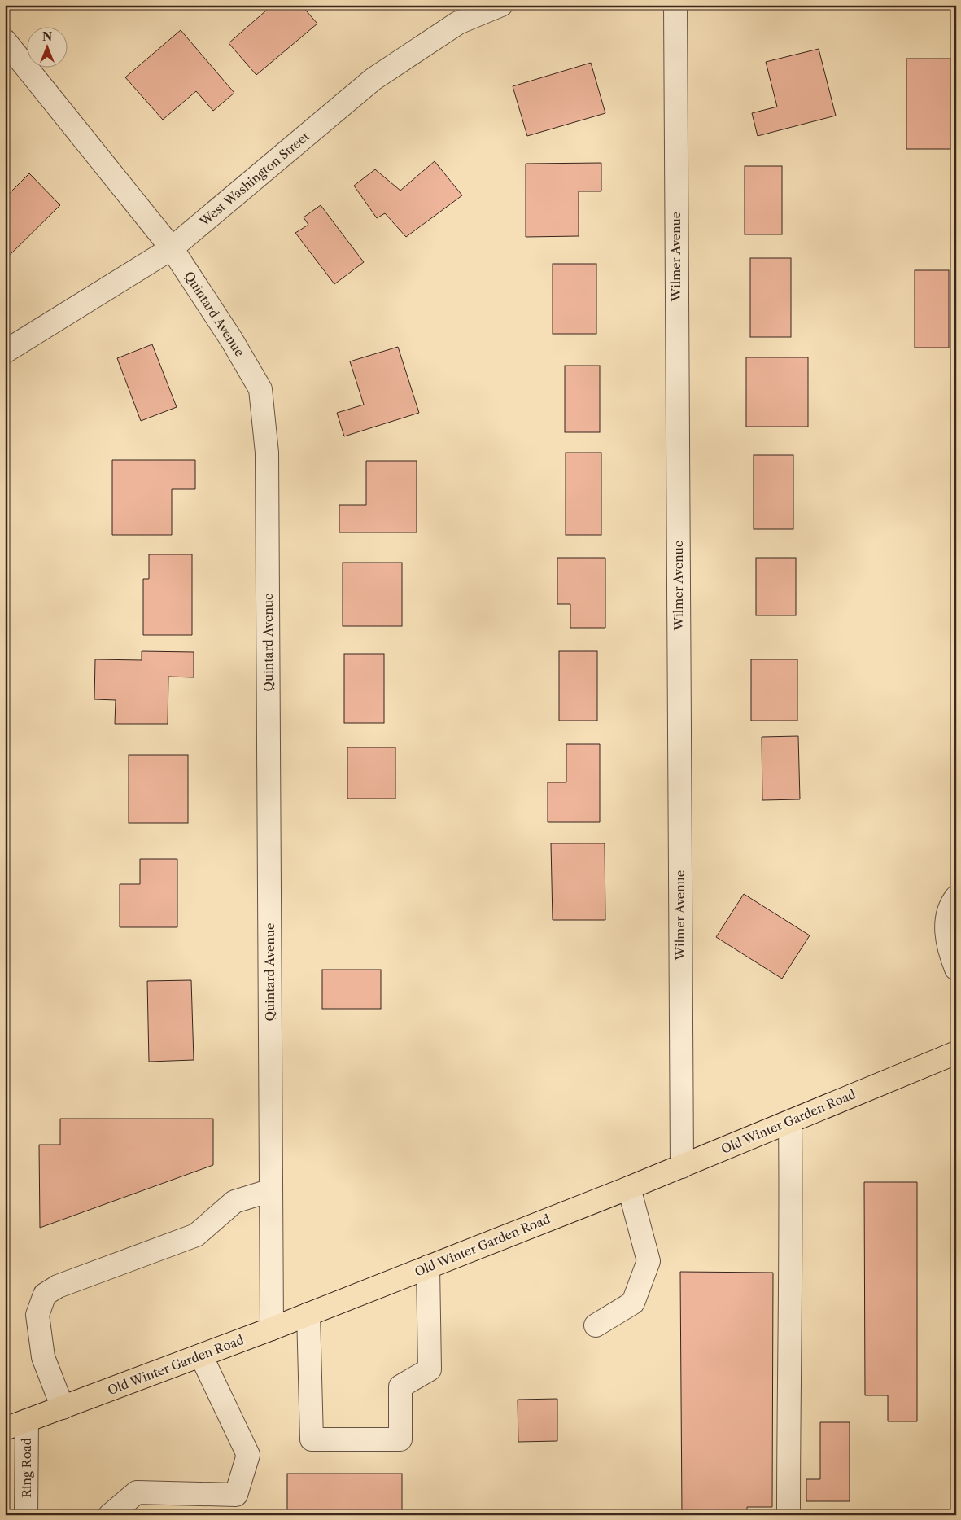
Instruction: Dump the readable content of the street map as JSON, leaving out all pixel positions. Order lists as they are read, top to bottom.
{
  "streets": {
    "main road": ["Old Winter Garden Road"],
    "street": [
      "West Washington Street",
      "Wilmer Avenue",
      "Quintard Avenue",
      "Ring Road"
    ]
  },
  "crossings": [
    ["West Washington Street", "Quintard Avenue"],
    ["Wilmer Avenue", "Old Winter Garden Road"],
    ["Quintard Avenue", "Old Winter Garden Road"],
    ["Old Winter Garden Road", "Ring Road"]
  ],
  "north": "top"
}
